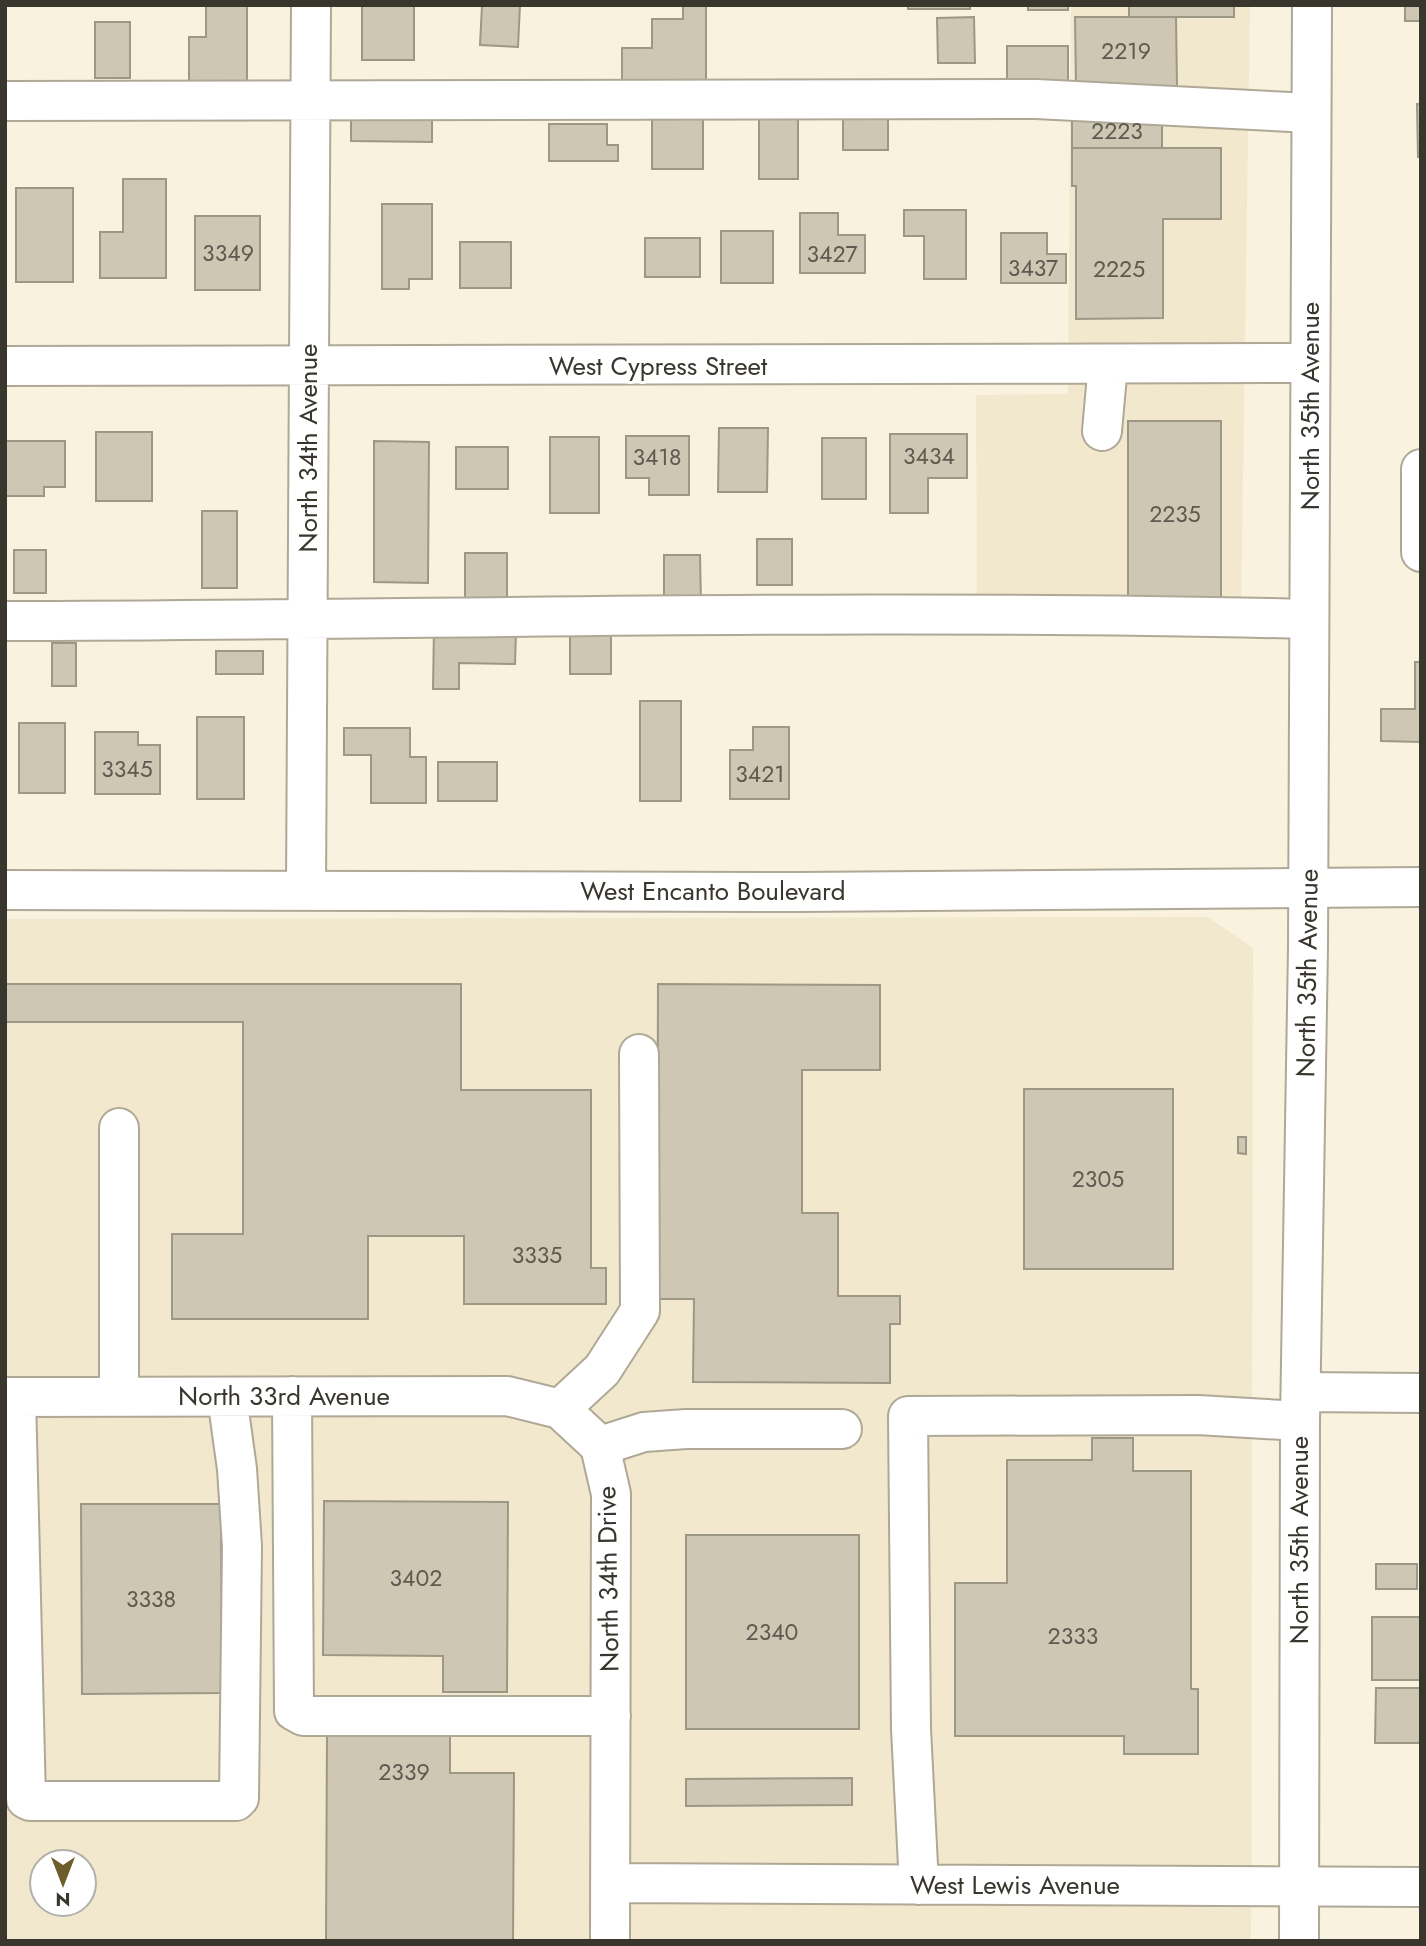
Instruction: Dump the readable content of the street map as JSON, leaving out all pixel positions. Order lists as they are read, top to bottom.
{
  "streets": {
    "street": [
      "West Cypress Street",
      "North 35th Avenue",
      "North 34th Avenue",
      "West Encanto Boulevard",
      "North 33rd Avenue",
      "North 34th Drive",
      "West Lewis Avenue"
    ]
  },
  "crossings": [
    ["West Cypress Street", "North 35th Avenue"],
    ["West Cypress Street", "North 34th Avenue"],
    ["North 35th Avenue", "West Encanto Boulevard"],
    ["North 35th Avenue", "West Lewis Avenue"],
    ["North 34th Avenue", "West Encanto Boulevard"],
    ["North 34th Drive", "West Lewis Avenue"]
  ],
  "house_numbers": [
    "2219",
    "2223",
    "3349",
    "3427",
    "3437",
    "2225",
    "3434",
    "3418",
    "2235",
    "3345",
    "3421",
    "2305",
    "3335",
    "3402",
    "3338",
    "2340",
    "2333",
    "2339"
  ],
  "north": "bottom"
}
